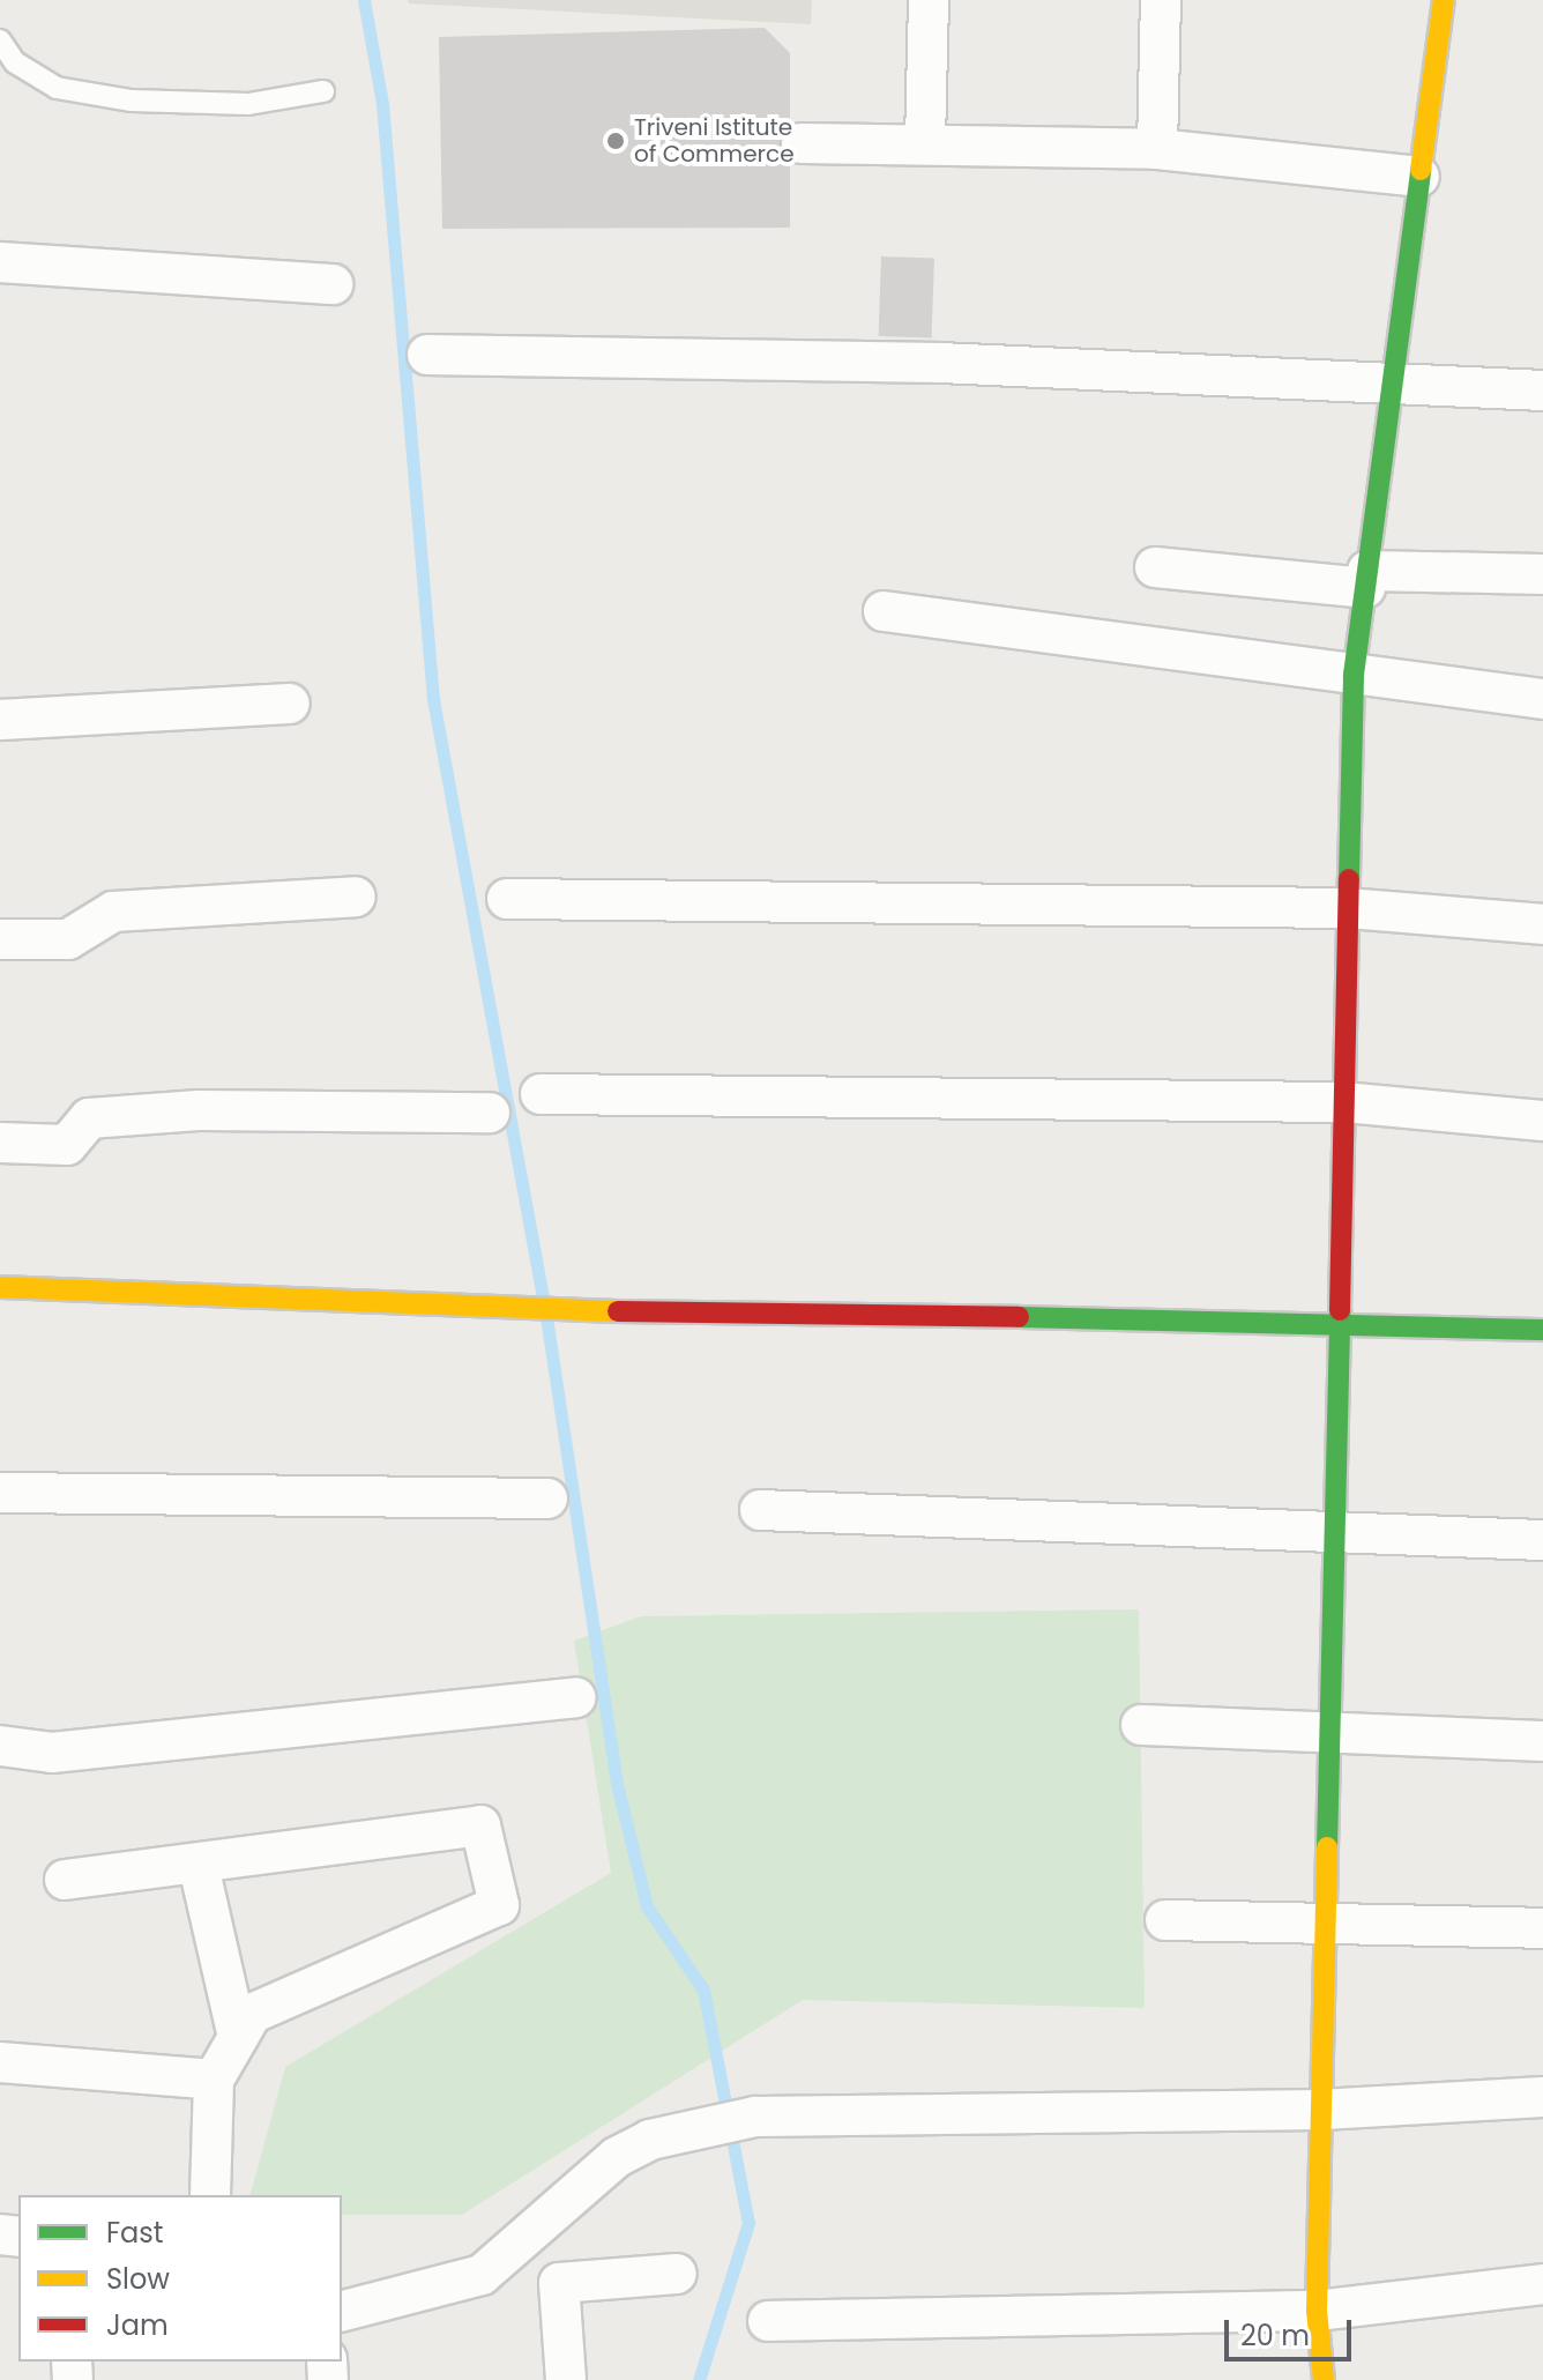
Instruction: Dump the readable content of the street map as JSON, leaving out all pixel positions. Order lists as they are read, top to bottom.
{
  "places": ["Triveni Istitute of Commerce"],
  "legend": ["Fast", "Slow", "Jam"],
  "scale_bar": "20 m"
}
